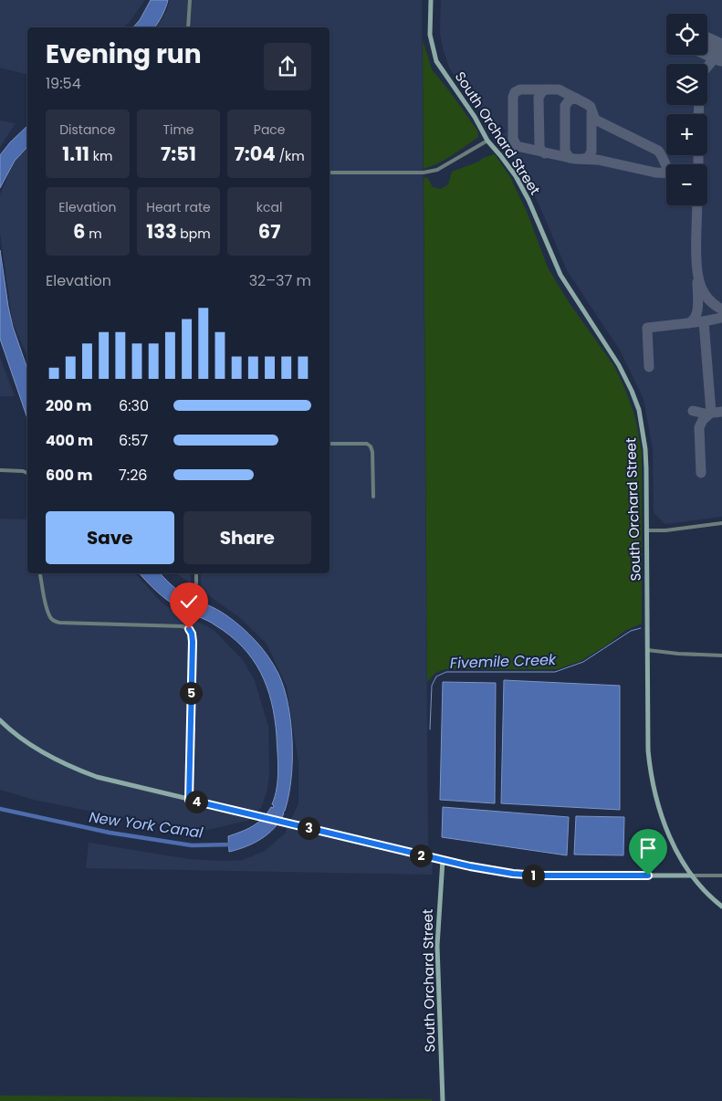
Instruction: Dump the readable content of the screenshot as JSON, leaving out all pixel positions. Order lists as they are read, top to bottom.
{
  "streets": {
    "main road": ["South Orchard Street"]
  },
  "water": ["Fivemile Creek", "New York Canal"],
  "page": {
    "map_buttons": ["+", "−"],
    "heading": ["Evening run", "19:54"],
    "stats": [
      ["Distance", "1.11 km"],
      ["Time", "7:51"],
      ["Pace", "7:04 /km"],
      ["Elevation", "6 m"],
      ["Heart rate", "133 bpm"],
      ["kcal", "67"]
    ],
    "chart": ["Elevation", "32–37 m"],
    "list": [
      {
        "name": "200 m",
        "note": "6:30"
      },
      {
        "name": "400 m",
        "note": "6:57"
      },
      {
        "name": "600 m",
        "note": "7:26"
      }
    ],
    "buttons": ["Save", "Share"],
    "pins": [
      "5",
      "4",
      "3",
      "2",
      "1"
    ]
  }
}
